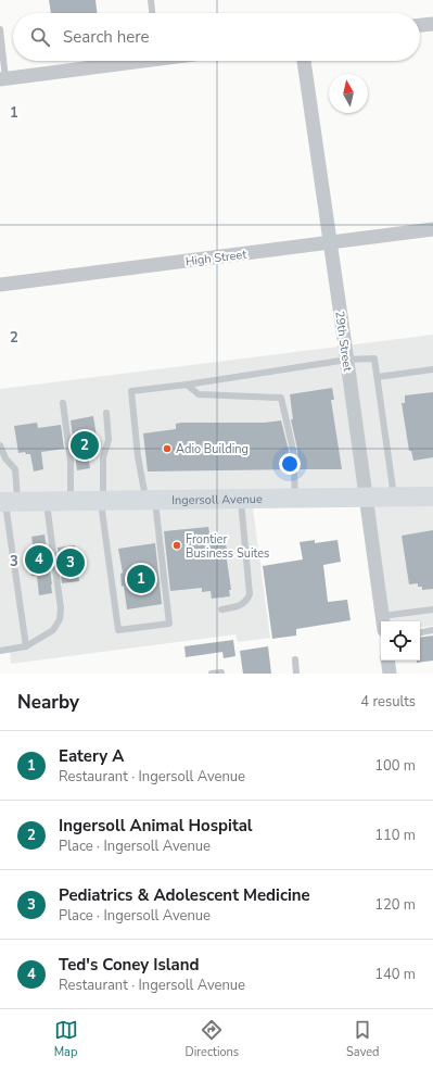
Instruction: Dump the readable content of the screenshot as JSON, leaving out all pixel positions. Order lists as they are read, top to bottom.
{
  "streets": {
    "main road": ["Ingersoll Avenue"],
    "street": ["High Street", "29th Street"]
  },
  "crossings": [
    ["High Street", "29th Street"],
    ["29th Street", "Ingersoll Avenue"]
  ],
  "places": ["Adio Building", "Frontier Business Suites"],
  "north": "top",
  "page": {
    "search": "Search here",
    "pins": [
      "2",
      "4",
      "3",
      "1"
    ],
    "heading": ["Nearby", "4 results"],
    "list": [
      {
        "mark": "1",
        "name": "Eatery A",
        "note": "Restaurant · Ingersoll Avenue",
        "value": "100 m"
      },
      {
        "mark": "2",
        "name": "Ingersoll Animal Hospital",
        "note": "Place · Ingersoll Avenue",
        "value": "110 m"
      },
      {
        "mark": "3",
        "name": "Pediatrics & Adolescent Medicine",
        "note": "Place · Ingersoll Avenue",
        "value": "120 m"
      },
      {
        "mark": "4",
        "name": "Ted's Coney Island",
        "note": "Restaurant · Ingersoll Avenue",
        "value": "140 m"
      }
    ],
    "nav": ["Map", "Directions", "Saved"]
  },
  "grid": {
    "rows": ["1", "2", "3"]
  }
}
